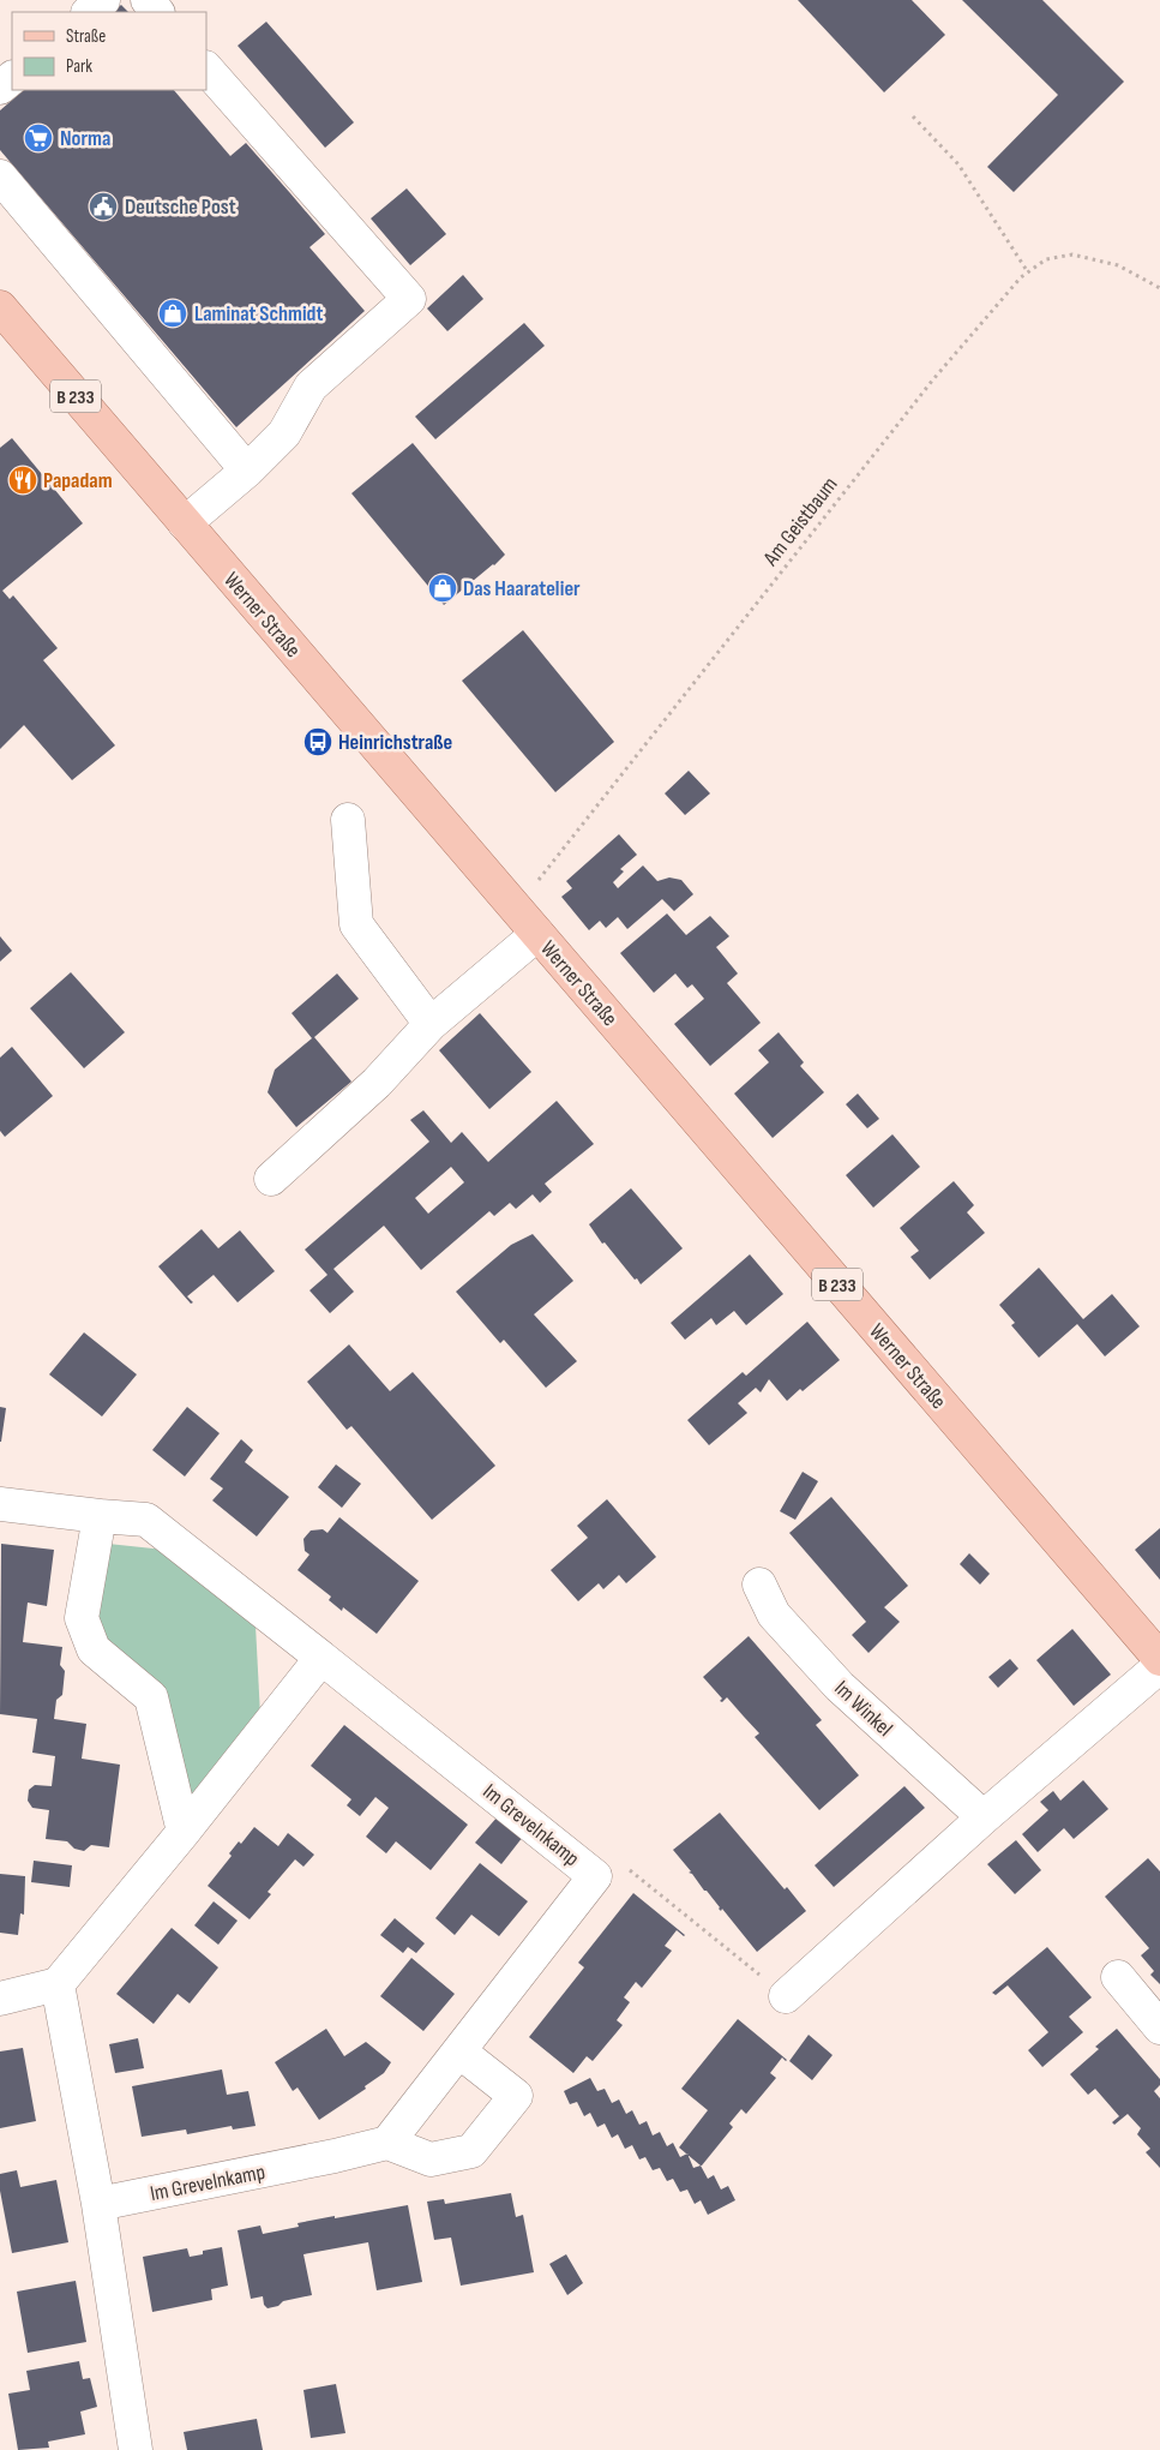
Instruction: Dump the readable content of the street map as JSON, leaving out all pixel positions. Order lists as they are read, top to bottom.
{
  "streets": {
    "main road": ["B 233", "Werner Straße"],
    "street": ["Im Winkel", "Im Grevelnkamp"],
    "path": ["Am Geistbaum"]
  },
  "crossings": [
    ["Am Geistbaum", "Werner Straße"]
  ],
  "places": {
    "supermarket": ["Norma"],
    "public building": ["Deutsche Post"],
    "shop": ["Laminat Schmidt", "Das Haaratelier"],
    "restaurant": ["Papadam"],
    "bus stop": ["Heinrichstraße"]
  },
  "legend": ["Straße", "Park"]
}
